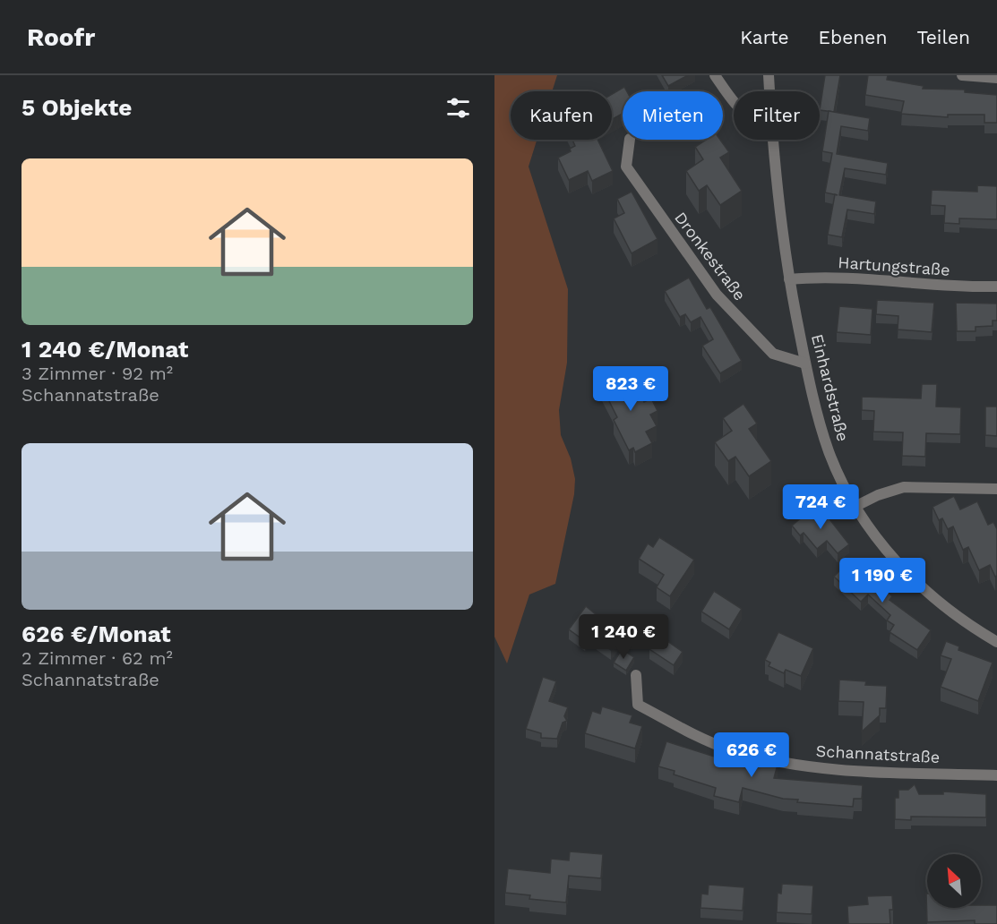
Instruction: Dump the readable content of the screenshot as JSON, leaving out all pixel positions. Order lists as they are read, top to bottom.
{
  "streets": {
    "street": [
      "Dronkestraße",
      "Hartungstraße",
      "Einhardstraße",
      "Schannatstraße"
    ]
  },
  "crossings": [
    ["Dronkestraße", "Einhardstraße"],
    ["Hartungstraße", "Einhardstraße"]
  ],
  "north": "top left",
  "page": {
    "header": "Roofr",
    "nav": ["Karte", "Ebenen", "Teilen"],
    "heading": "5 Objekte",
    "chip": ["Kaufen", "Mieten", "Filter"],
    "list": [
      {
        "name": "1 240 €/Monat",
        "note": "3 Zimmer · 92 m² · Schannatstraße"
      },
      {
        "name": "626 €/Monat",
        "note": "2 Zimmer · 62 m² · Schannatstraße"
      }
    ],
    "price": [
      "823 €",
      "724 €",
      "1 190 €",
      "1 240 €",
      "626 €"
    ]
  }
}
